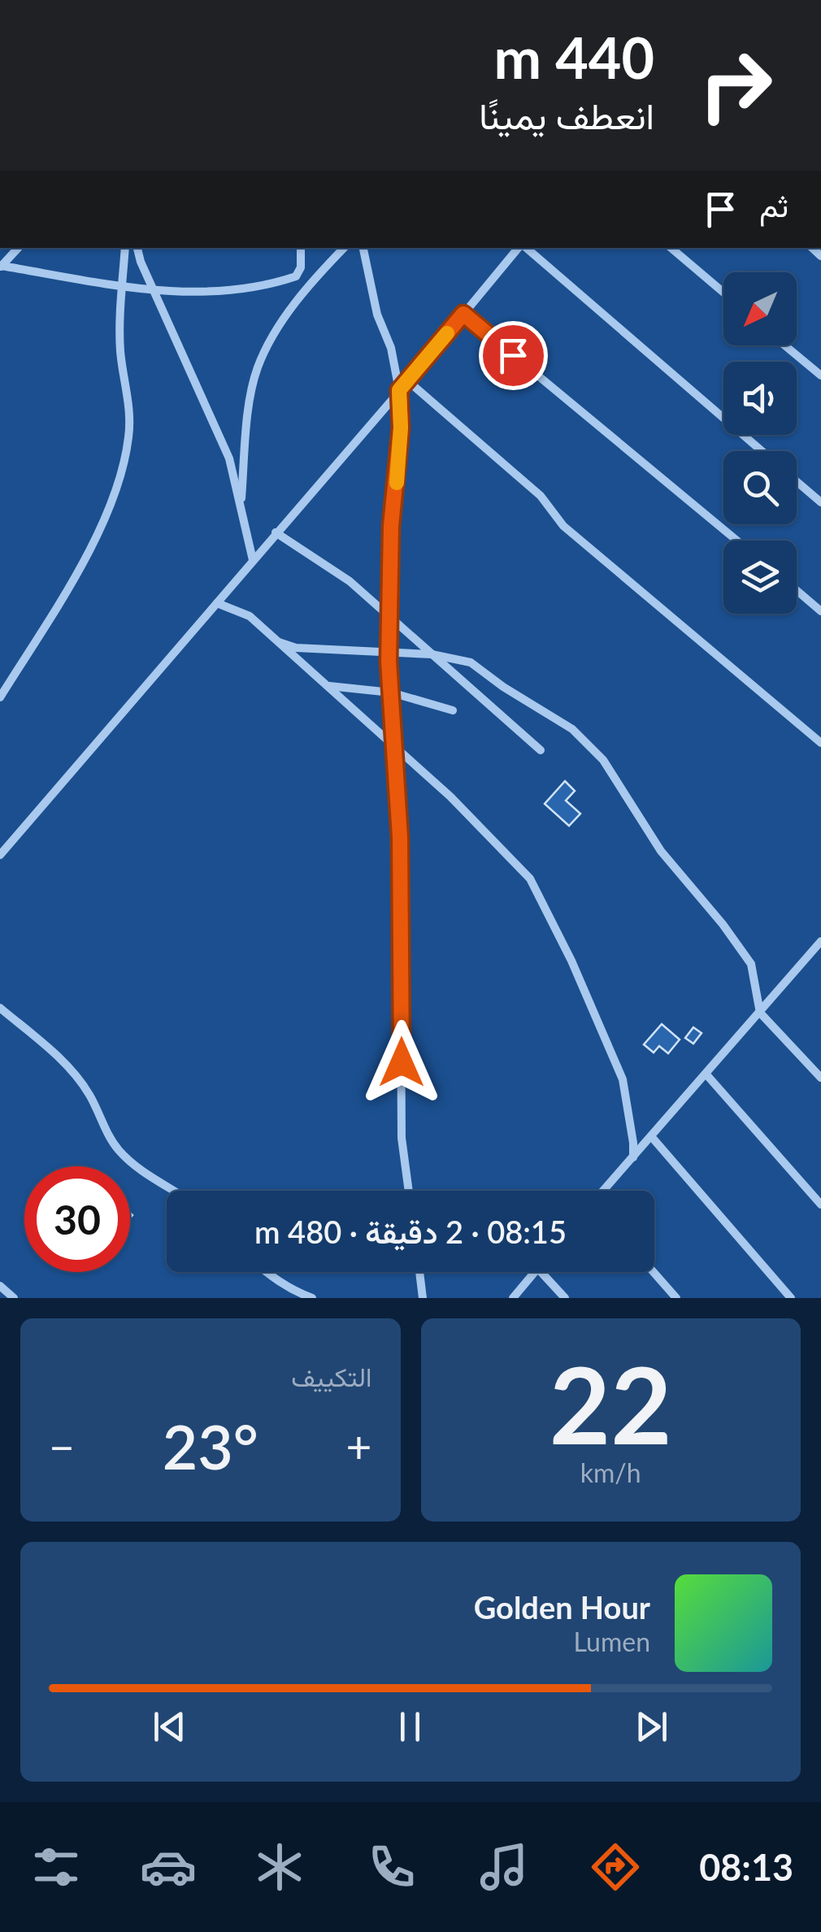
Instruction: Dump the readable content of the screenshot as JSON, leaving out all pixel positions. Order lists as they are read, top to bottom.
{
  "north": "bottom left",
  "page": {
    "turn": ["440 m", "انعطف يمينًا"],
    "then": "ثم",
    "limit": "30",
    "trip": "08:15 · 2 دقيقة · 480 m",
    "tile": [
      ["22", "km/h"],
      "التكييف"
    ],
    "heat": ["−", "23°", "+"],
    "song": ["Golden Hour", "Lumen"],
    "tabs": "08:13"
  }
}
